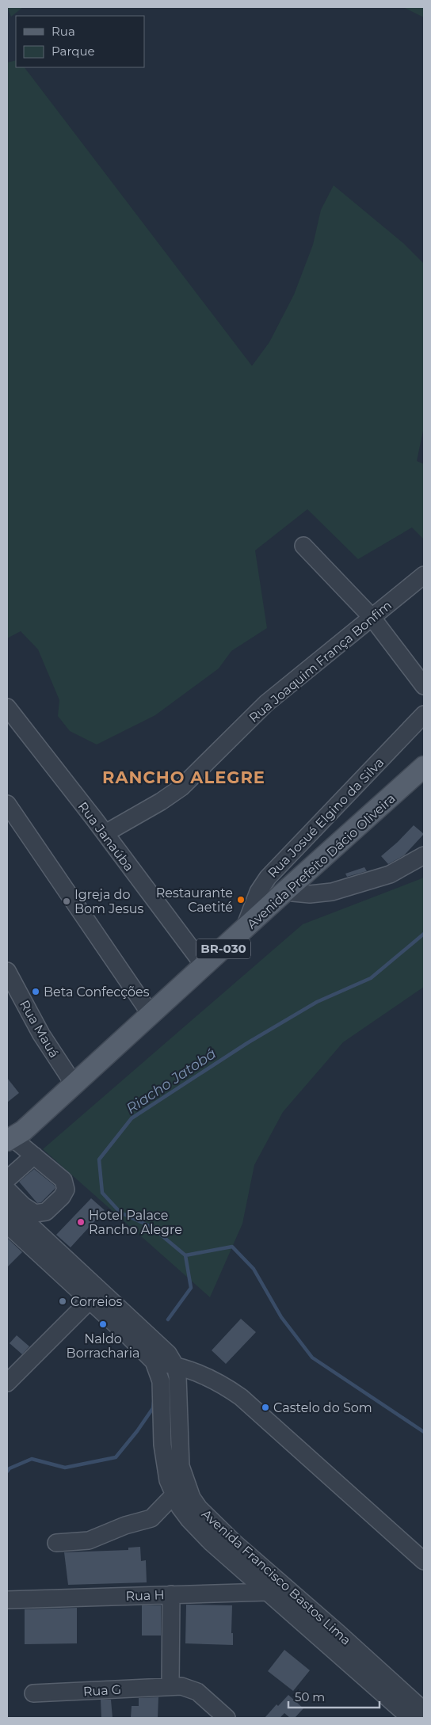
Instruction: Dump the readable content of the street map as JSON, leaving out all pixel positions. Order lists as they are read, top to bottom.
{
  "streets": {
    "main road": ["Avenida Prefeito Dácio Oliveira", "BR-030"],
    "street": [
      "Rua Joaquim França Bonfim",
      "Rua Josué Elgino da Silva",
      "Rua Janaúba",
      "Rua Mauá",
      "Avenida Francisco Bastos Lima",
      "Rua H",
      "Rua G"
    ]
  },
  "crossings": [
    ["Rua Joaquim França Bonfim", "Rua Janaúba"],
    ["Rua Josué Elgino da Silva", "Avenida Prefeito Dácio Oliveira"],
    ["Rua Janaúba", "Avenida Prefeito Dácio Oliveira"],
    ["Avenida Prefeito Dácio Oliveira", "Rua Mauá"],
    ["Avenida Francisco Bastos Lima", "Rua H"]
  ],
  "districts": ["RANCHO ALEGRE"],
  "water": ["Riacho Jatobá"],
  "places": [
    "Restaurante Caetité",
    "Igreja do Bom Jesus",
    "Beta Confecções",
    "Hotel Palace Rancho Alegre",
    "Correios",
    "Naldo Borracharia",
    "Castelo do Som"
  ],
  "legend": ["Rua", "Parque"],
  "scale_bar": "50 m"
}
